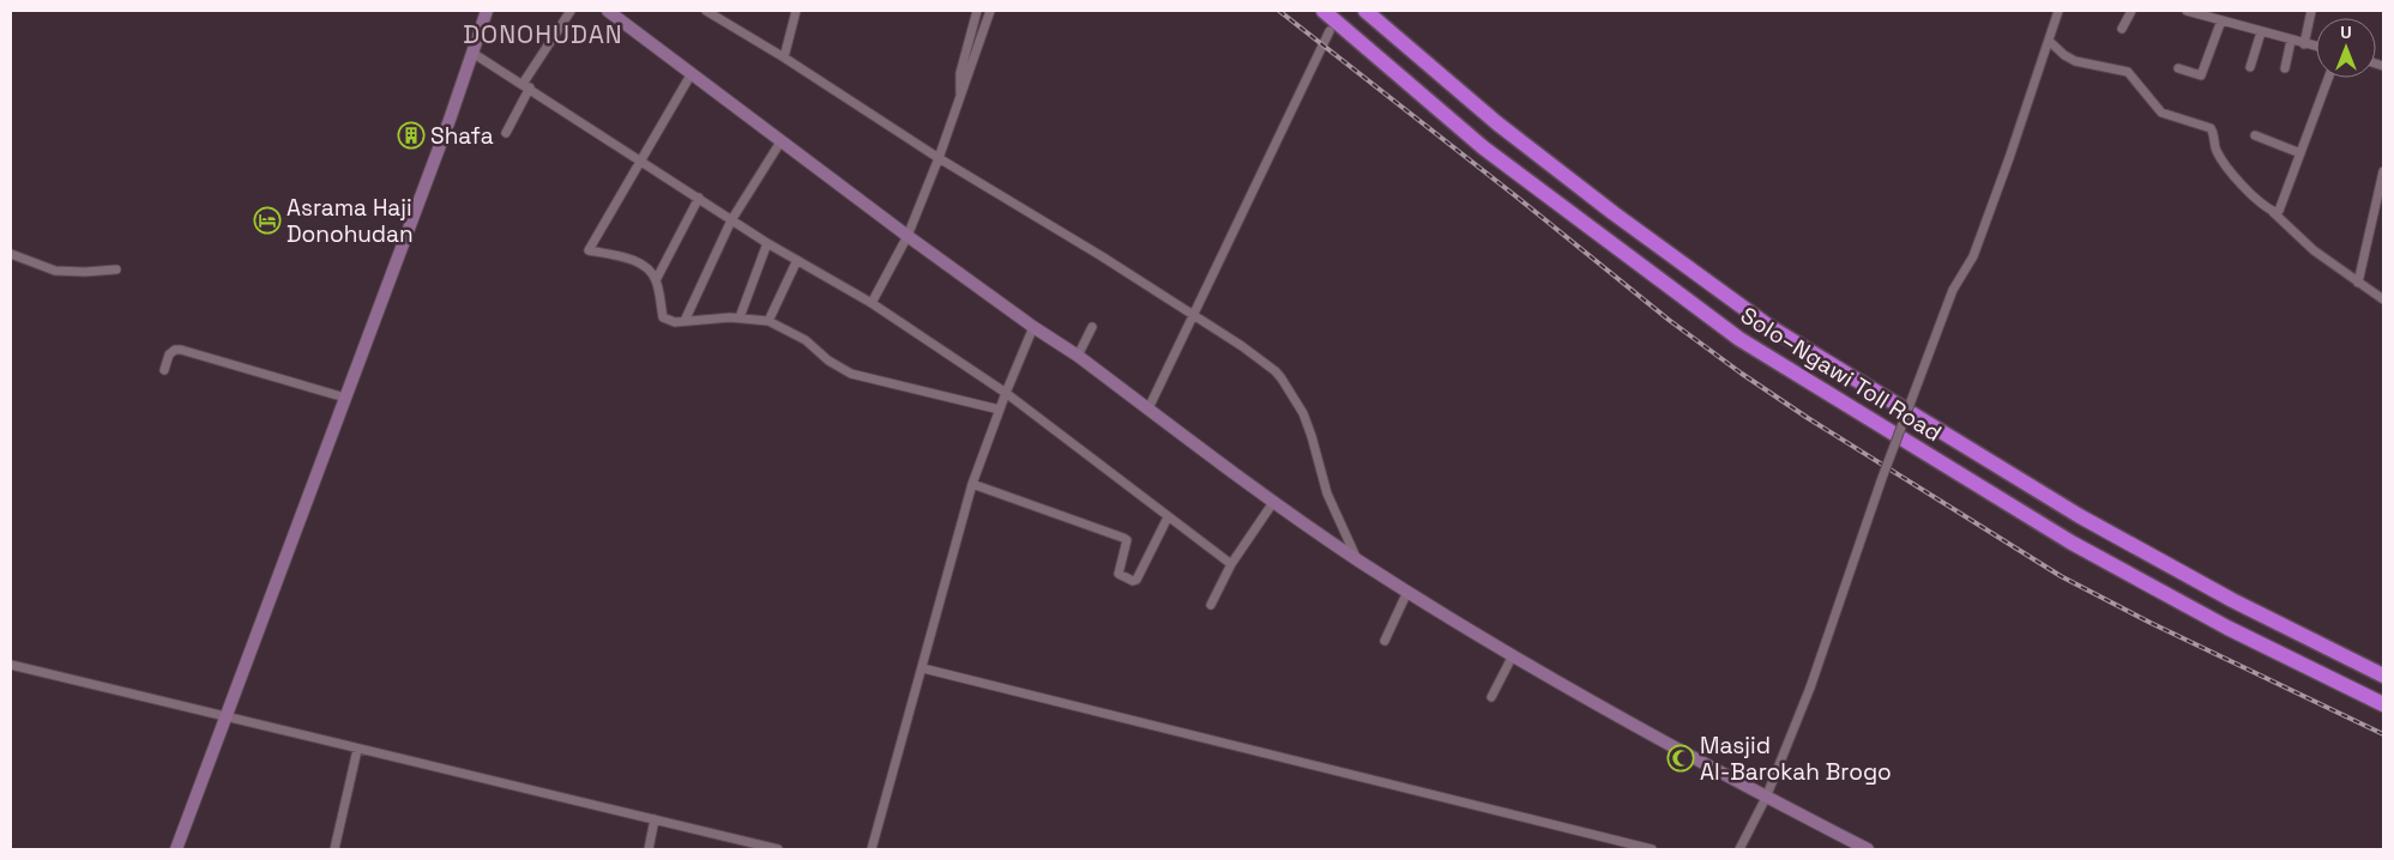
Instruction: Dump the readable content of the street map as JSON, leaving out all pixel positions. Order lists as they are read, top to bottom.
{
  "streets": {
    "highway": ["Solo–Ngawi Toll Road"]
  },
  "districts": ["DONOHUDAN"],
  "places": {
    "building": ["Shafa"],
    "hotel": ["Asrama Haji Donohudan"],
    "mosque": ["Masjid Al-Barokah Brogo"]
  },
  "north": "top"
}
